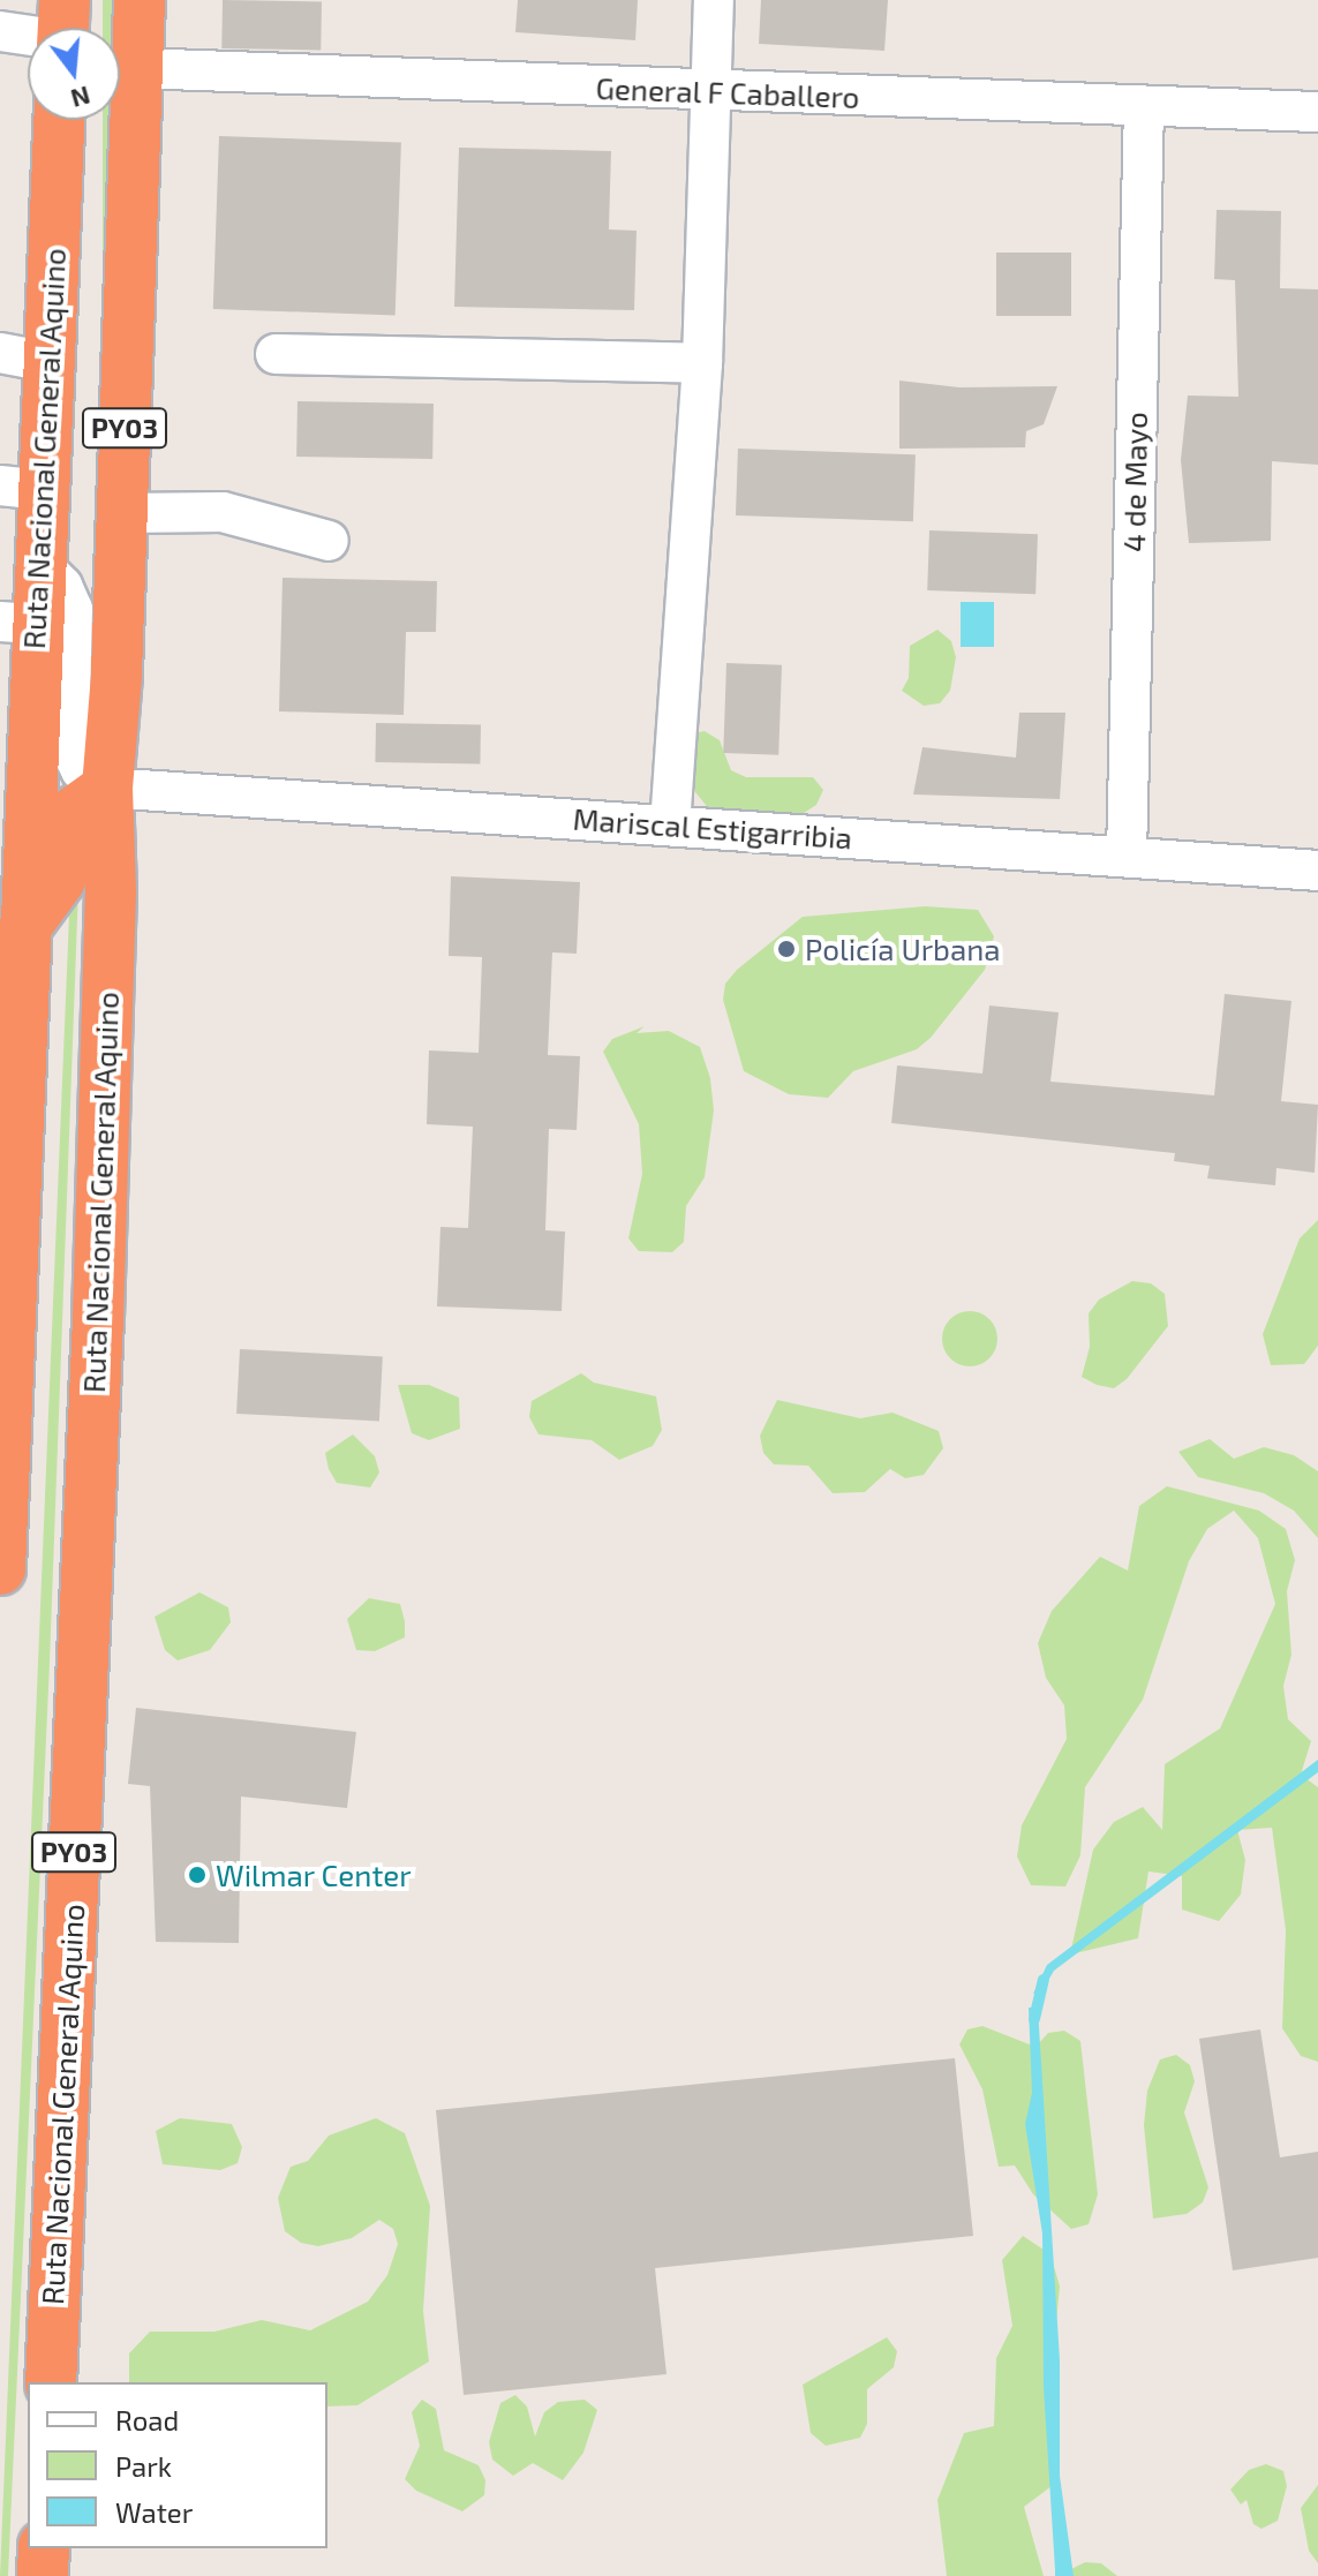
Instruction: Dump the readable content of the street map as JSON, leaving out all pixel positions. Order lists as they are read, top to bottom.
{
  "streets": {
    "highway": ["PY03", "Ruta Nacional General Aquino"],
    "street": ["General F Caballero", "4 de Mayo", "Mariscal Estigarribia"]
  },
  "crossings": [
    ["General F Caballero", "Ruta Nacional General Aquino"],
    ["General F Caballero", "4 de Mayo"],
    ["Ruta Nacional General Aquino", "Mariscal Estigarribia"],
    ["4 de Mayo", "Mariscal Estigarribia"]
  ],
  "places": ["Policía Urbana", "Wilmar Center"],
  "legend": ["Road", "Park", "Water"],
  "north": "bottom"
}
